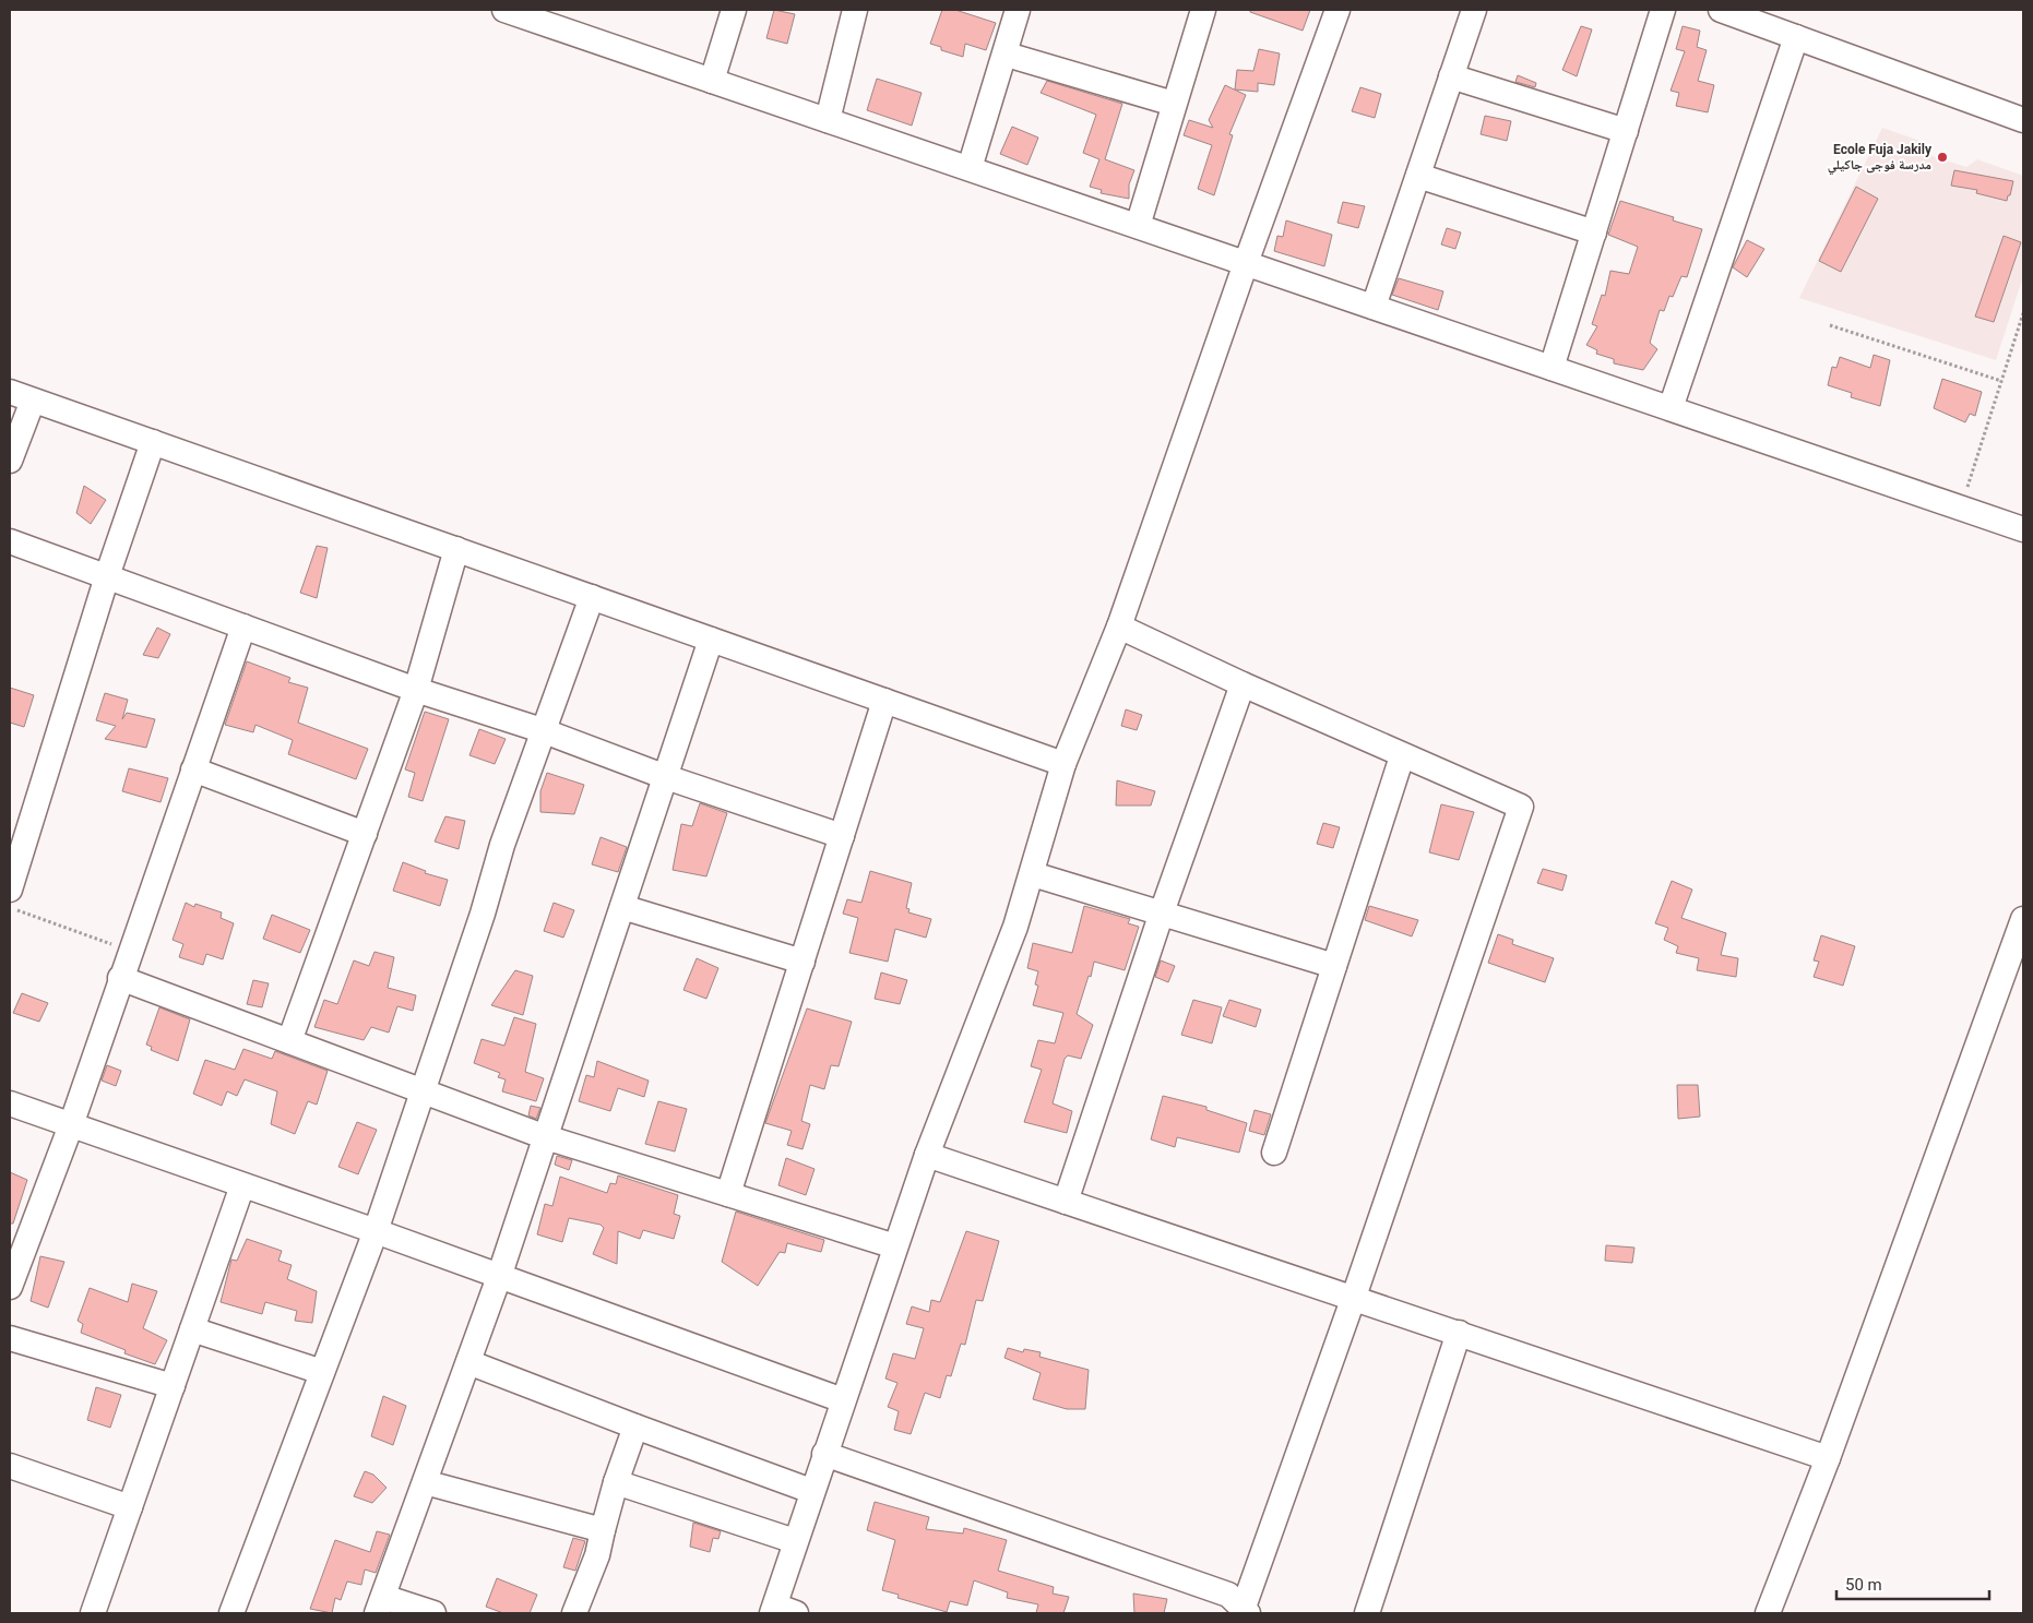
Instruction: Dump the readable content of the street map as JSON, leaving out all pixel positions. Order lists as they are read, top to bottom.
{
  "places": ["Ecole Fuja Jakily مدرسة فوجى جاكيلي"],
  "scale_bar": "50 m"
}
